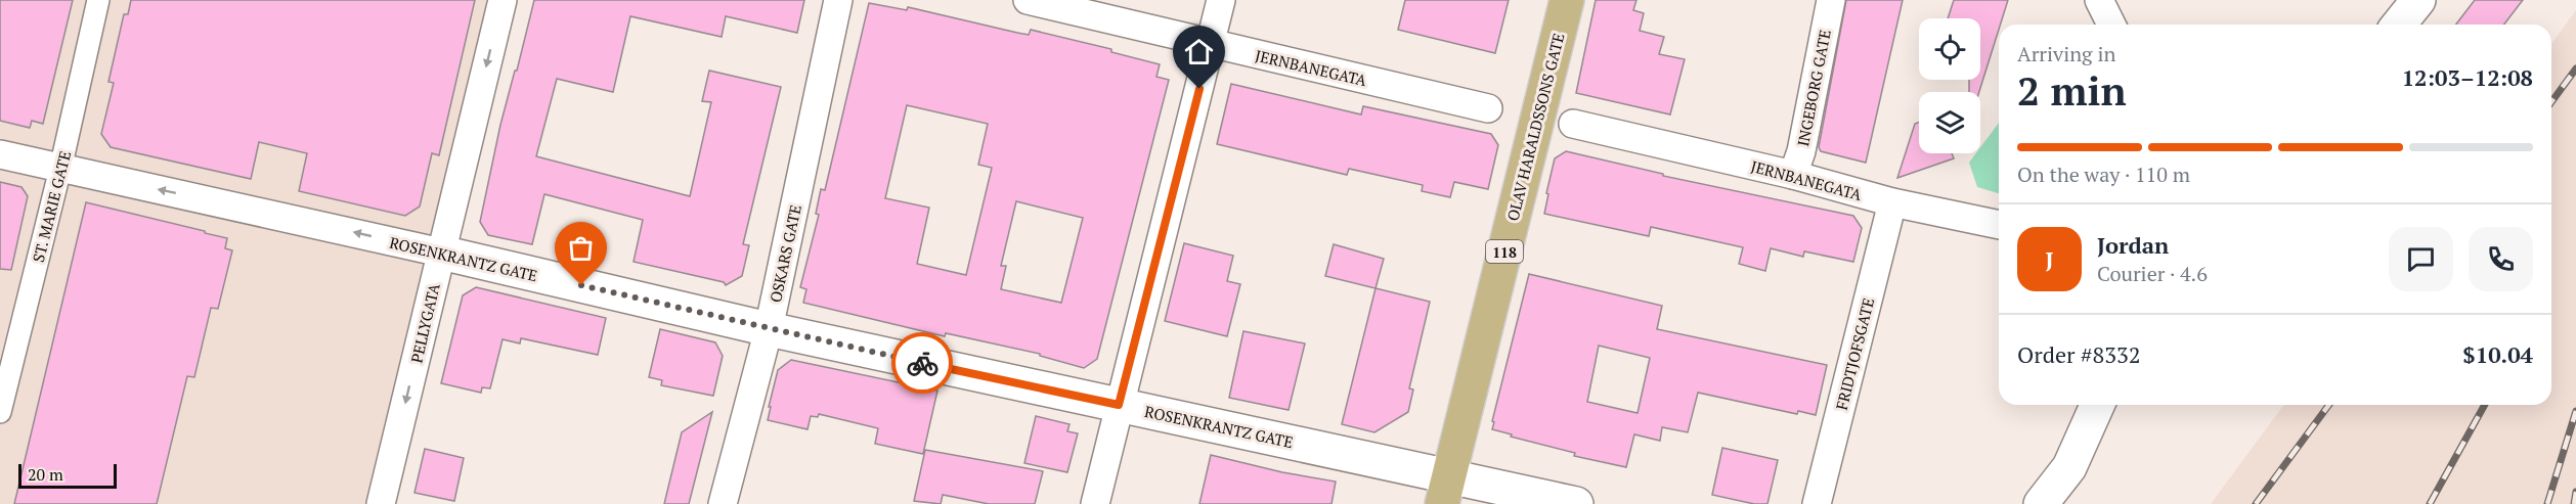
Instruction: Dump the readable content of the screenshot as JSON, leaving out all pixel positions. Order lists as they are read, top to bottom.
{
  "streets": {
    "main road": ["OLAV HARALDSSONS GATE", "118"],
    "street": [
      "JERNBANEGATA",
      "INGEBORG GATE",
      "ST. MARIE GATE",
      "OSKARS GATE",
      "ROSENKRANTZ GATE",
      "PELLYGATA",
      "FRIDTJOFSGATE"
    ]
  },
  "crossings": [
    ["JERNBANEGATA", "INGEBORG GATE"],
    ["JERNBANEGATA", "FRIDTJOFSGATE"],
    ["OLAV HARALDSSONS GATE", "ROSENKRANTZ GATE"],
    ["ST. MARIE GATE", "ROSENKRANTZ GATE"],
    ["OSKARS GATE", "ROSENKRANTZ GATE"],
    ["ROSENKRANTZ GATE", "PELLYGATA"]
  ],
  "one_way": ["PELLYGATA"],
  "scale_bar": "20 m",
  "page": {
    "heading": ["2 min", "Arriving in", "12:03–12:08"],
    "panel": [
      "Jordan",
      "Courier · 4.6",
      "Order #8332",
      "$10.04"
    ],
    "bar": "On the way · 110 m",
    "round": "J",
    "scale": "20 m"
  }
}
